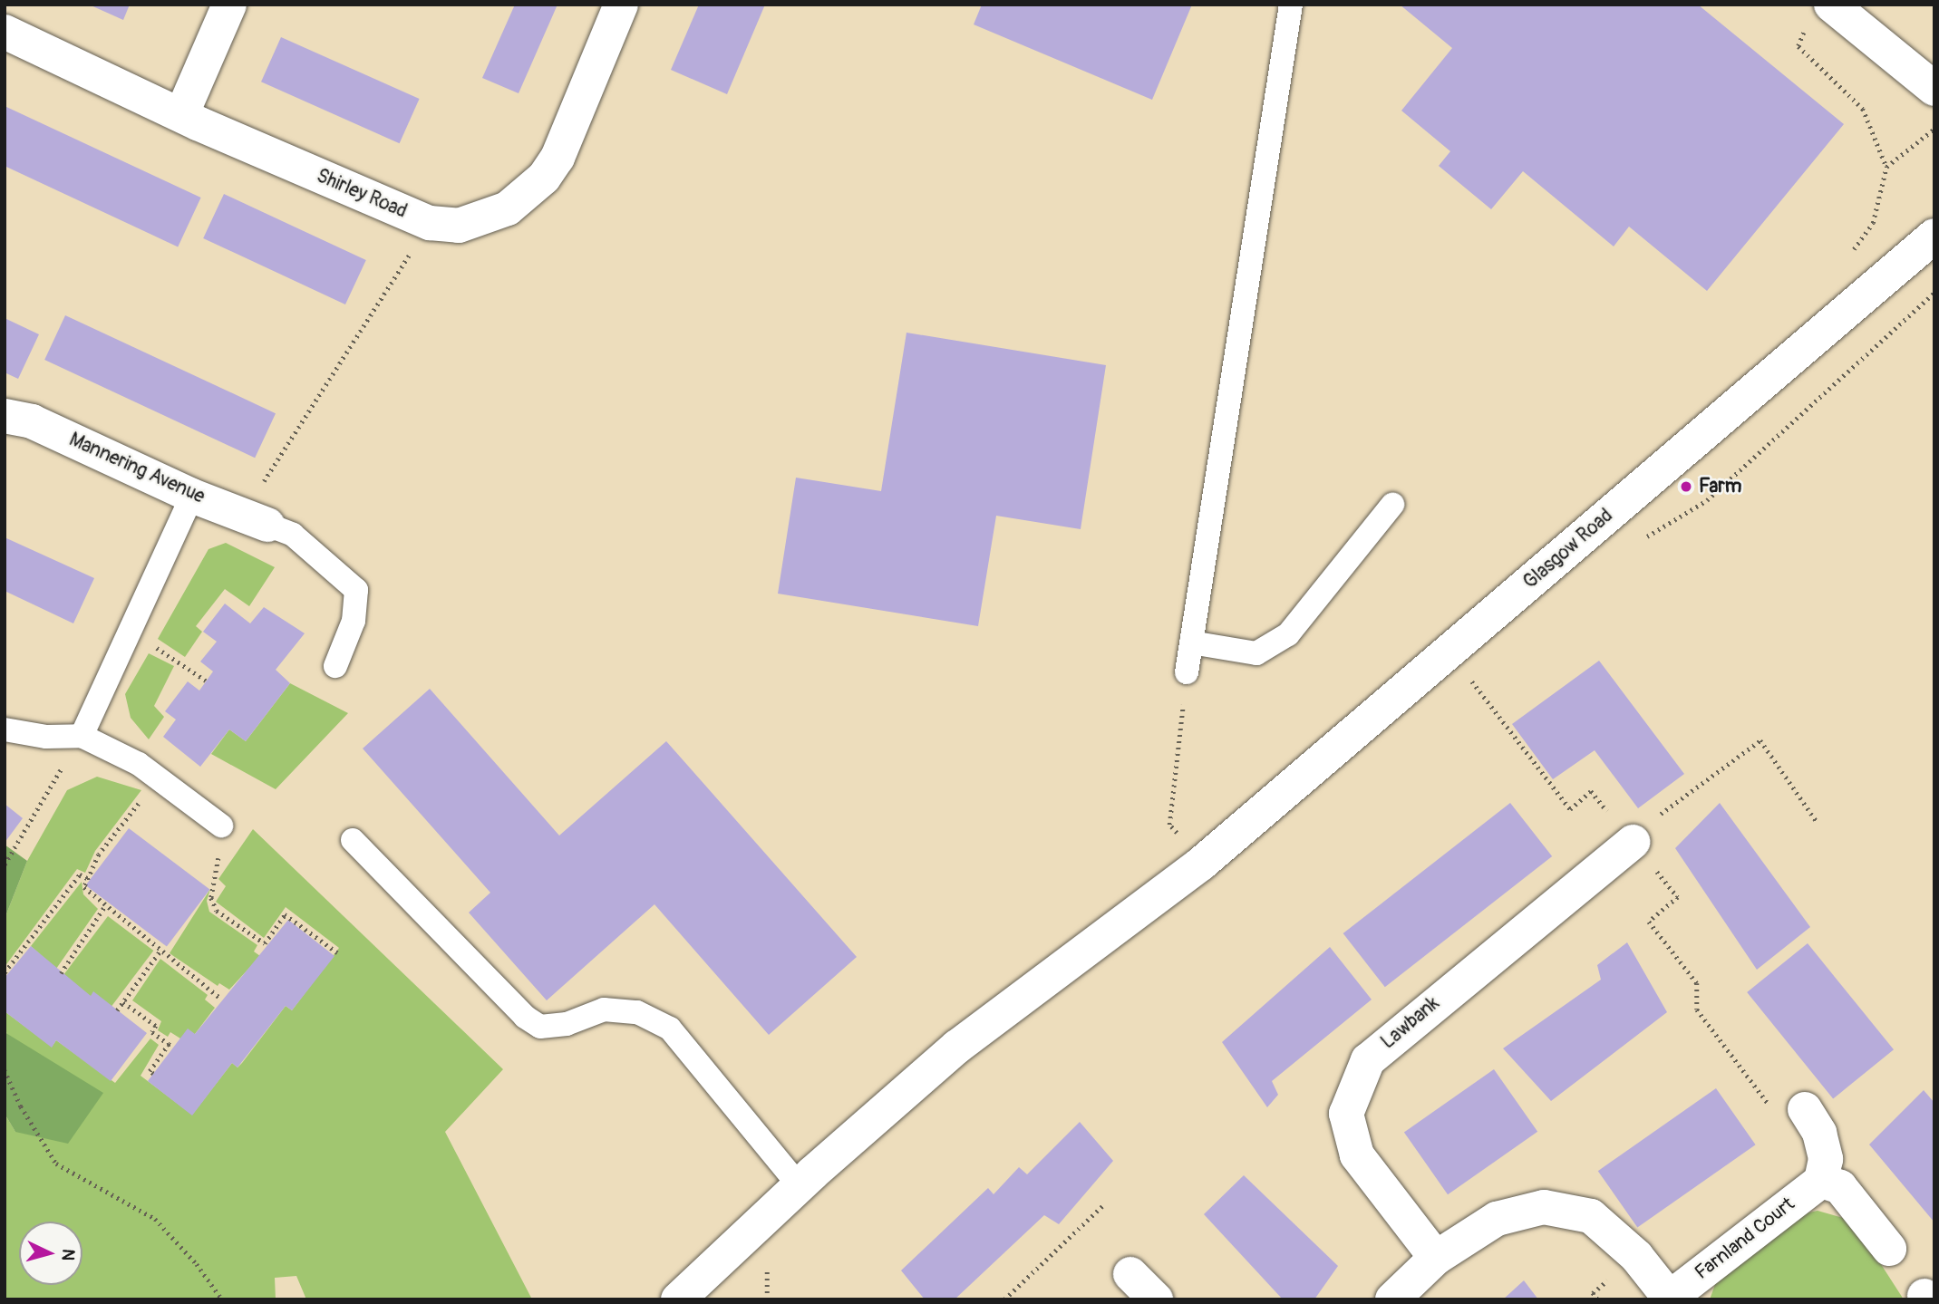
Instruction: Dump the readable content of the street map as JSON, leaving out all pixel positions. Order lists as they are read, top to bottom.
{
  "streets": {
    "main road": [
      "Shirley Road",
      "Mannering Avenue",
      "Glasgow Road",
      "Lawbank",
      "Farnland Court"
    ]
  },
  "places": ["Farm"],
  "north": "right"
}
